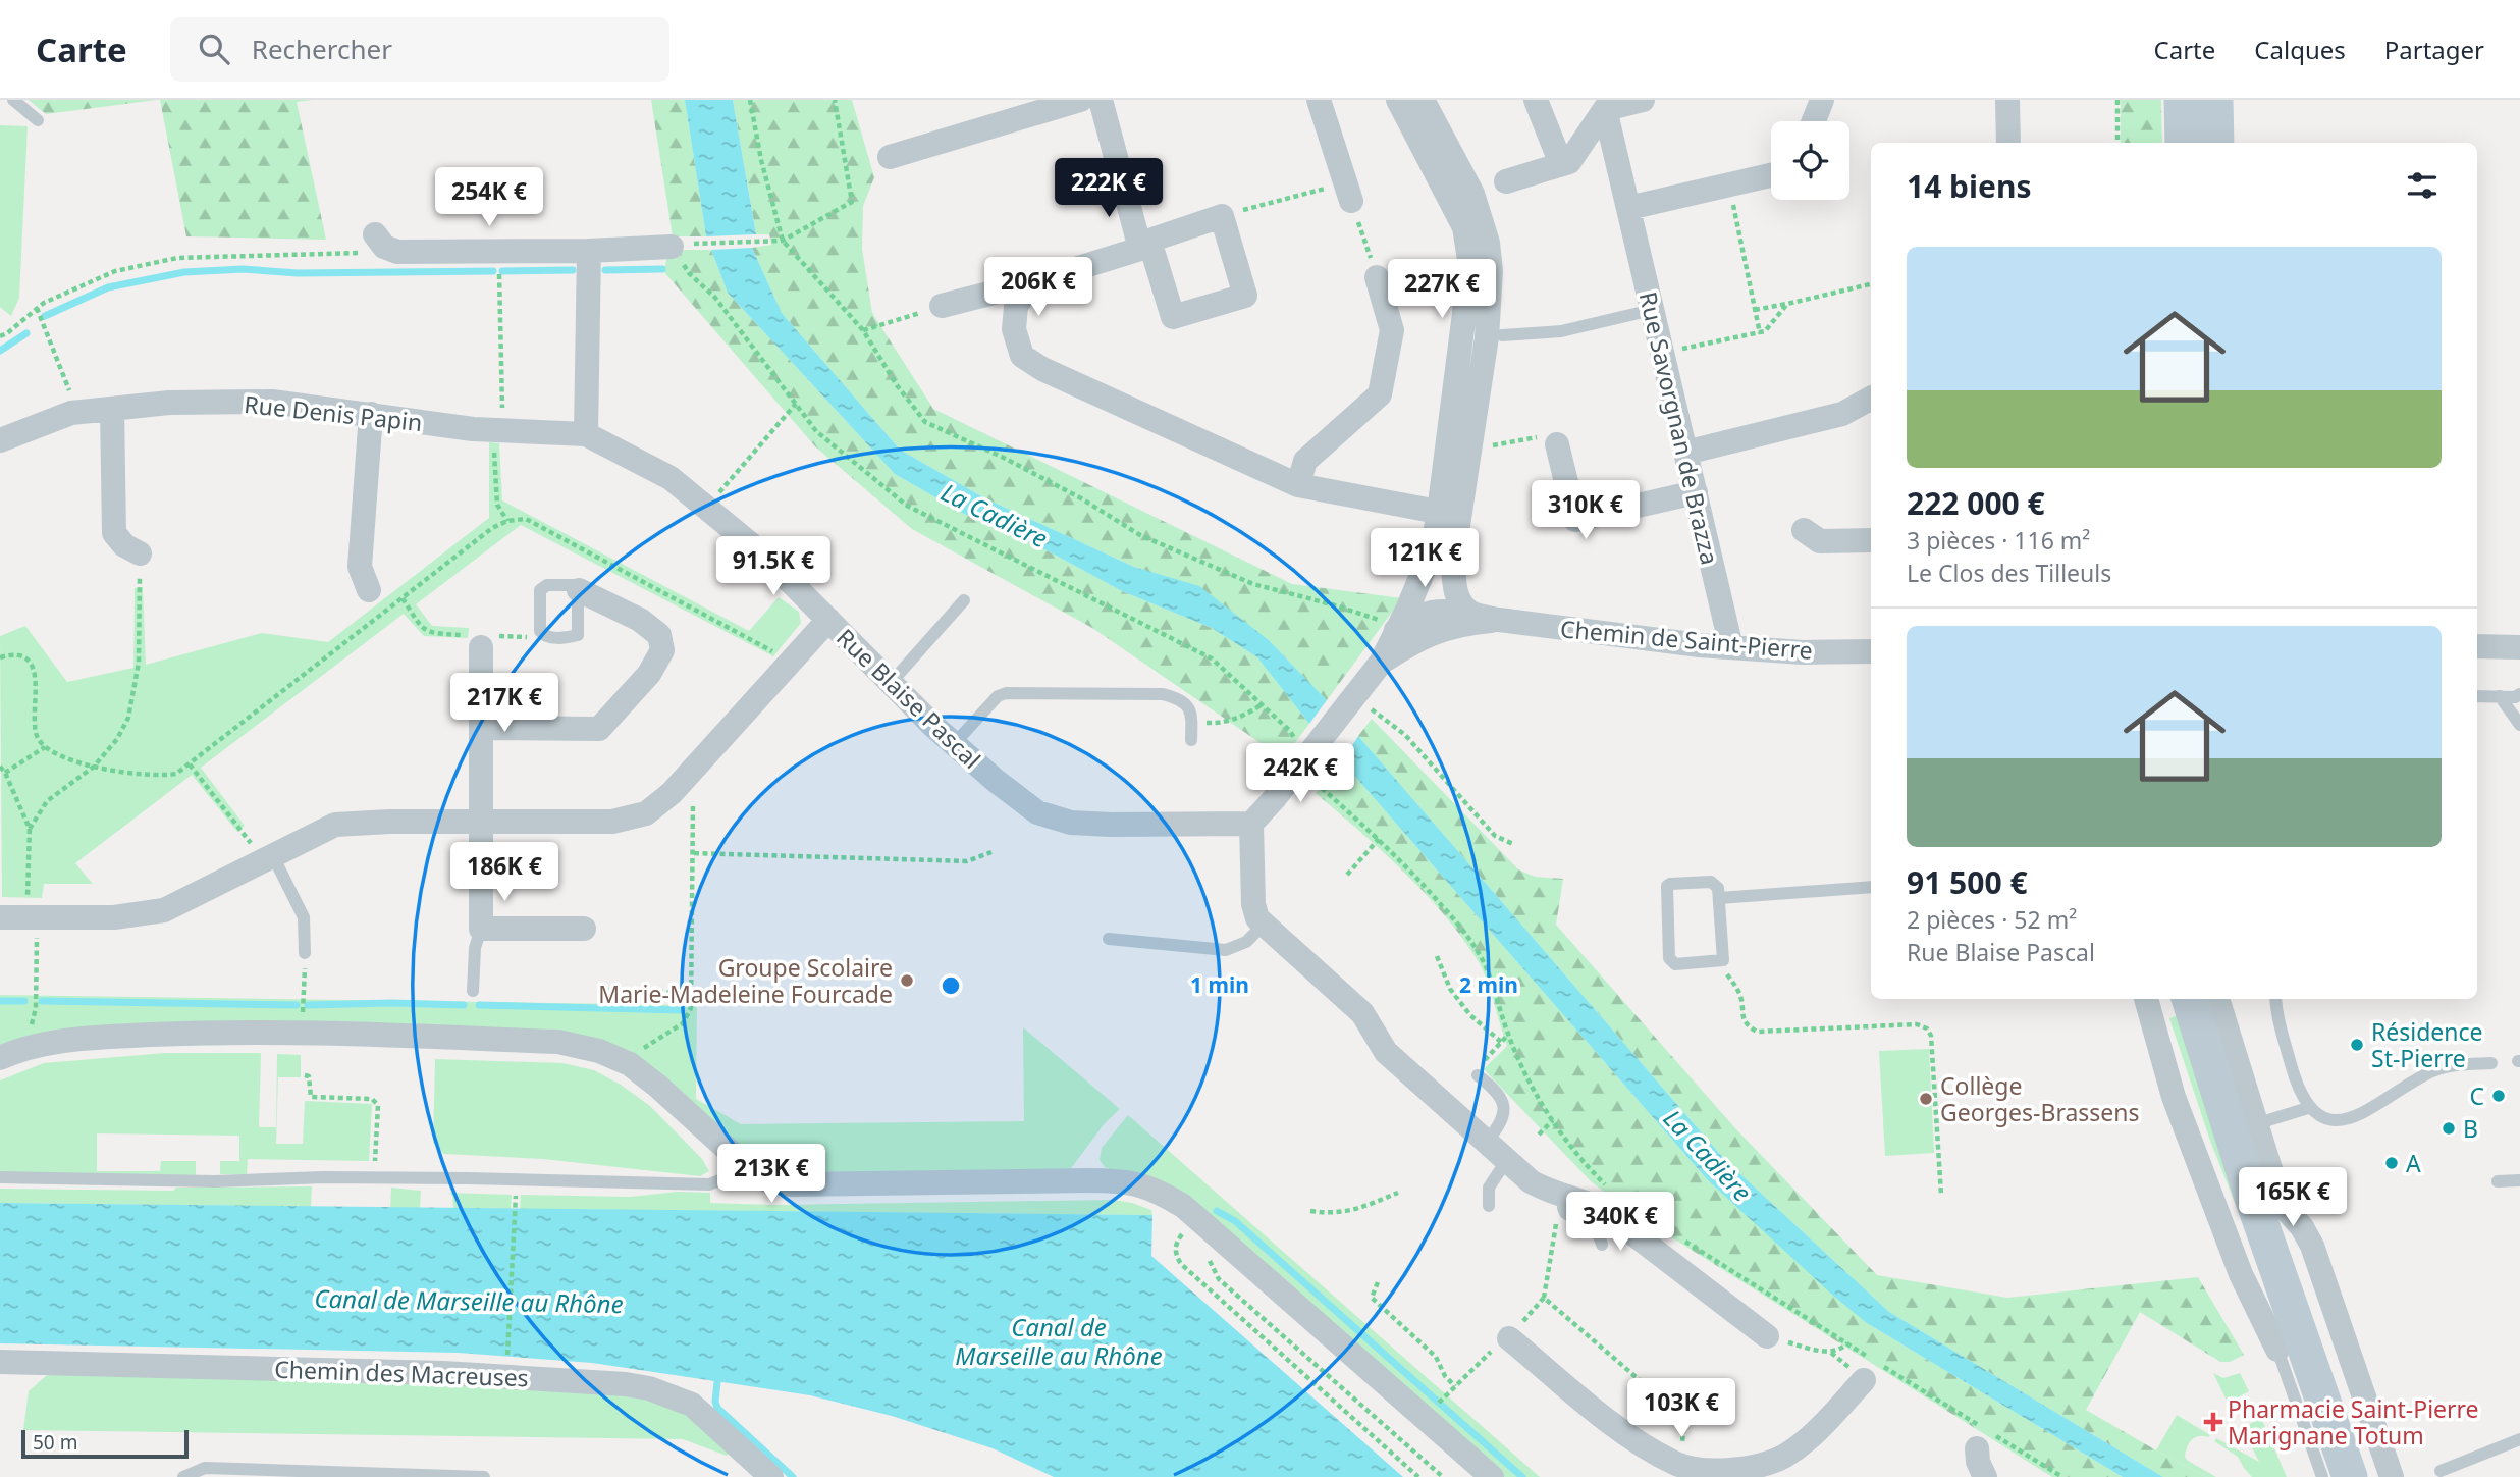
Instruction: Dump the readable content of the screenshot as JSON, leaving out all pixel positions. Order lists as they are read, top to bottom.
{
  "streets": {
    "street": [
      "Rue Denis Papin",
      "Rue Savorgnan de Brazza",
      "Chemin de Saint-Pierre",
      "Rue Blaise Pascal",
      "Chemin des Macreuses"
    ]
  },
  "crossings": [
    ["Rue Denis Papin", "Rue Blaise Pascal"],
    ["Rue Savorgnan de Brazza", "Chemin de Saint-Pierre"]
  ],
  "water": ["La Cadière", "Canal de Marseille au Rhône"],
  "places": {
    "other": [
      "Groupe Scolaire Marie-Madeleine Fourcade",
      "Résidence St-Pierre",
      "C",
      "Collège Georges-Brassens",
      "B",
      "A"
    ],
    "health": ["Pharmacie Saint-Pierre Marignane Totum"]
  },
  "scale_bar": "50 m",
  "page": {
    "header": "Carte",
    "search": "Rechercher",
    "nav": ["Carte", "Calques", "Partager"],
    "heading": "14 biens",
    "price": [
      "222K €",
      "254K €",
      "206K €",
      "227K €",
      "310K €",
      "121K €",
      "91.5K €",
      "217K €",
      "242K €",
      "186K €",
      "213K €",
      "165K €",
      "340K €",
      "103K €"
    ],
    "list": [
      {
        "name": "222 000 €",
        "note": "3 pièces · 116 m² · Le Clos des Tilleuls"
      },
      {
        "name": "91 500 €",
        "note": "2 pièces · 52 m² · Rue Blaise Pascal"
      }
    ],
    "scale": "50 m"
  },
  "rings": ["1 min", "2 min"]
}
